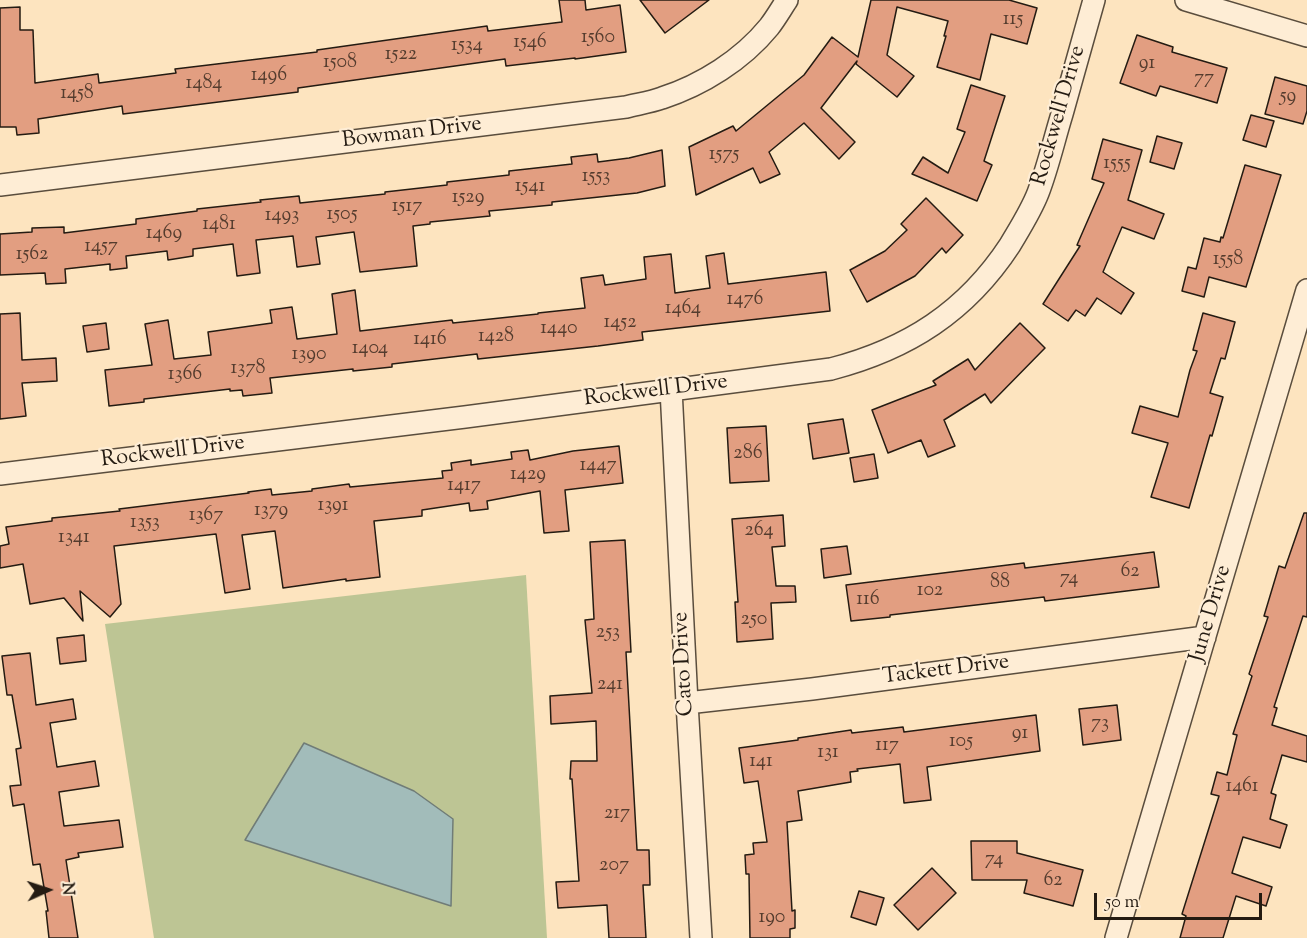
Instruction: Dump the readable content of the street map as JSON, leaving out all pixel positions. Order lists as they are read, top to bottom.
{
  "streets": {
    "street": [
      "Rockwell Drive",
      "Bowman Drive",
      "June Drive",
      "Cato Drive",
      "Tackett Drive"
    ]
  },
  "crossings": [
    ["Rockwell Drive", "Cato Drive"],
    ["June Drive", "Tackett Drive"],
    ["Cato Drive", "Tackett Drive"]
  ],
  "house_numbers": [
    "115",
    "1560",
    "1546",
    "1534",
    "1522",
    "1508",
    "91",
    "1496",
    "77",
    "1484",
    "1458",
    "59",
    "1575",
    "1555",
    "1553",
    "1541",
    "1529",
    "1517",
    "1505",
    "1493",
    "1481",
    "1469",
    "1457",
    "1562",
    "1558",
    "1476",
    "1464",
    "1452",
    "1440",
    "1428",
    "1416",
    "1404",
    "1390",
    "1378",
    "1366",
    "286",
    "1447",
    "1429",
    "1417",
    "1391",
    "1379",
    "1367",
    "1353",
    "264",
    "1341",
    "62",
    "74",
    "88",
    "102",
    "116",
    "250",
    "253",
    "241",
    "73",
    "91",
    "105",
    "117",
    "131",
    "141",
    "1461",
    "217",
    "74",
    "207",
    "62",
    "190"
  ],
  "scale_bar": "50 m",
  "north": "right"
}
